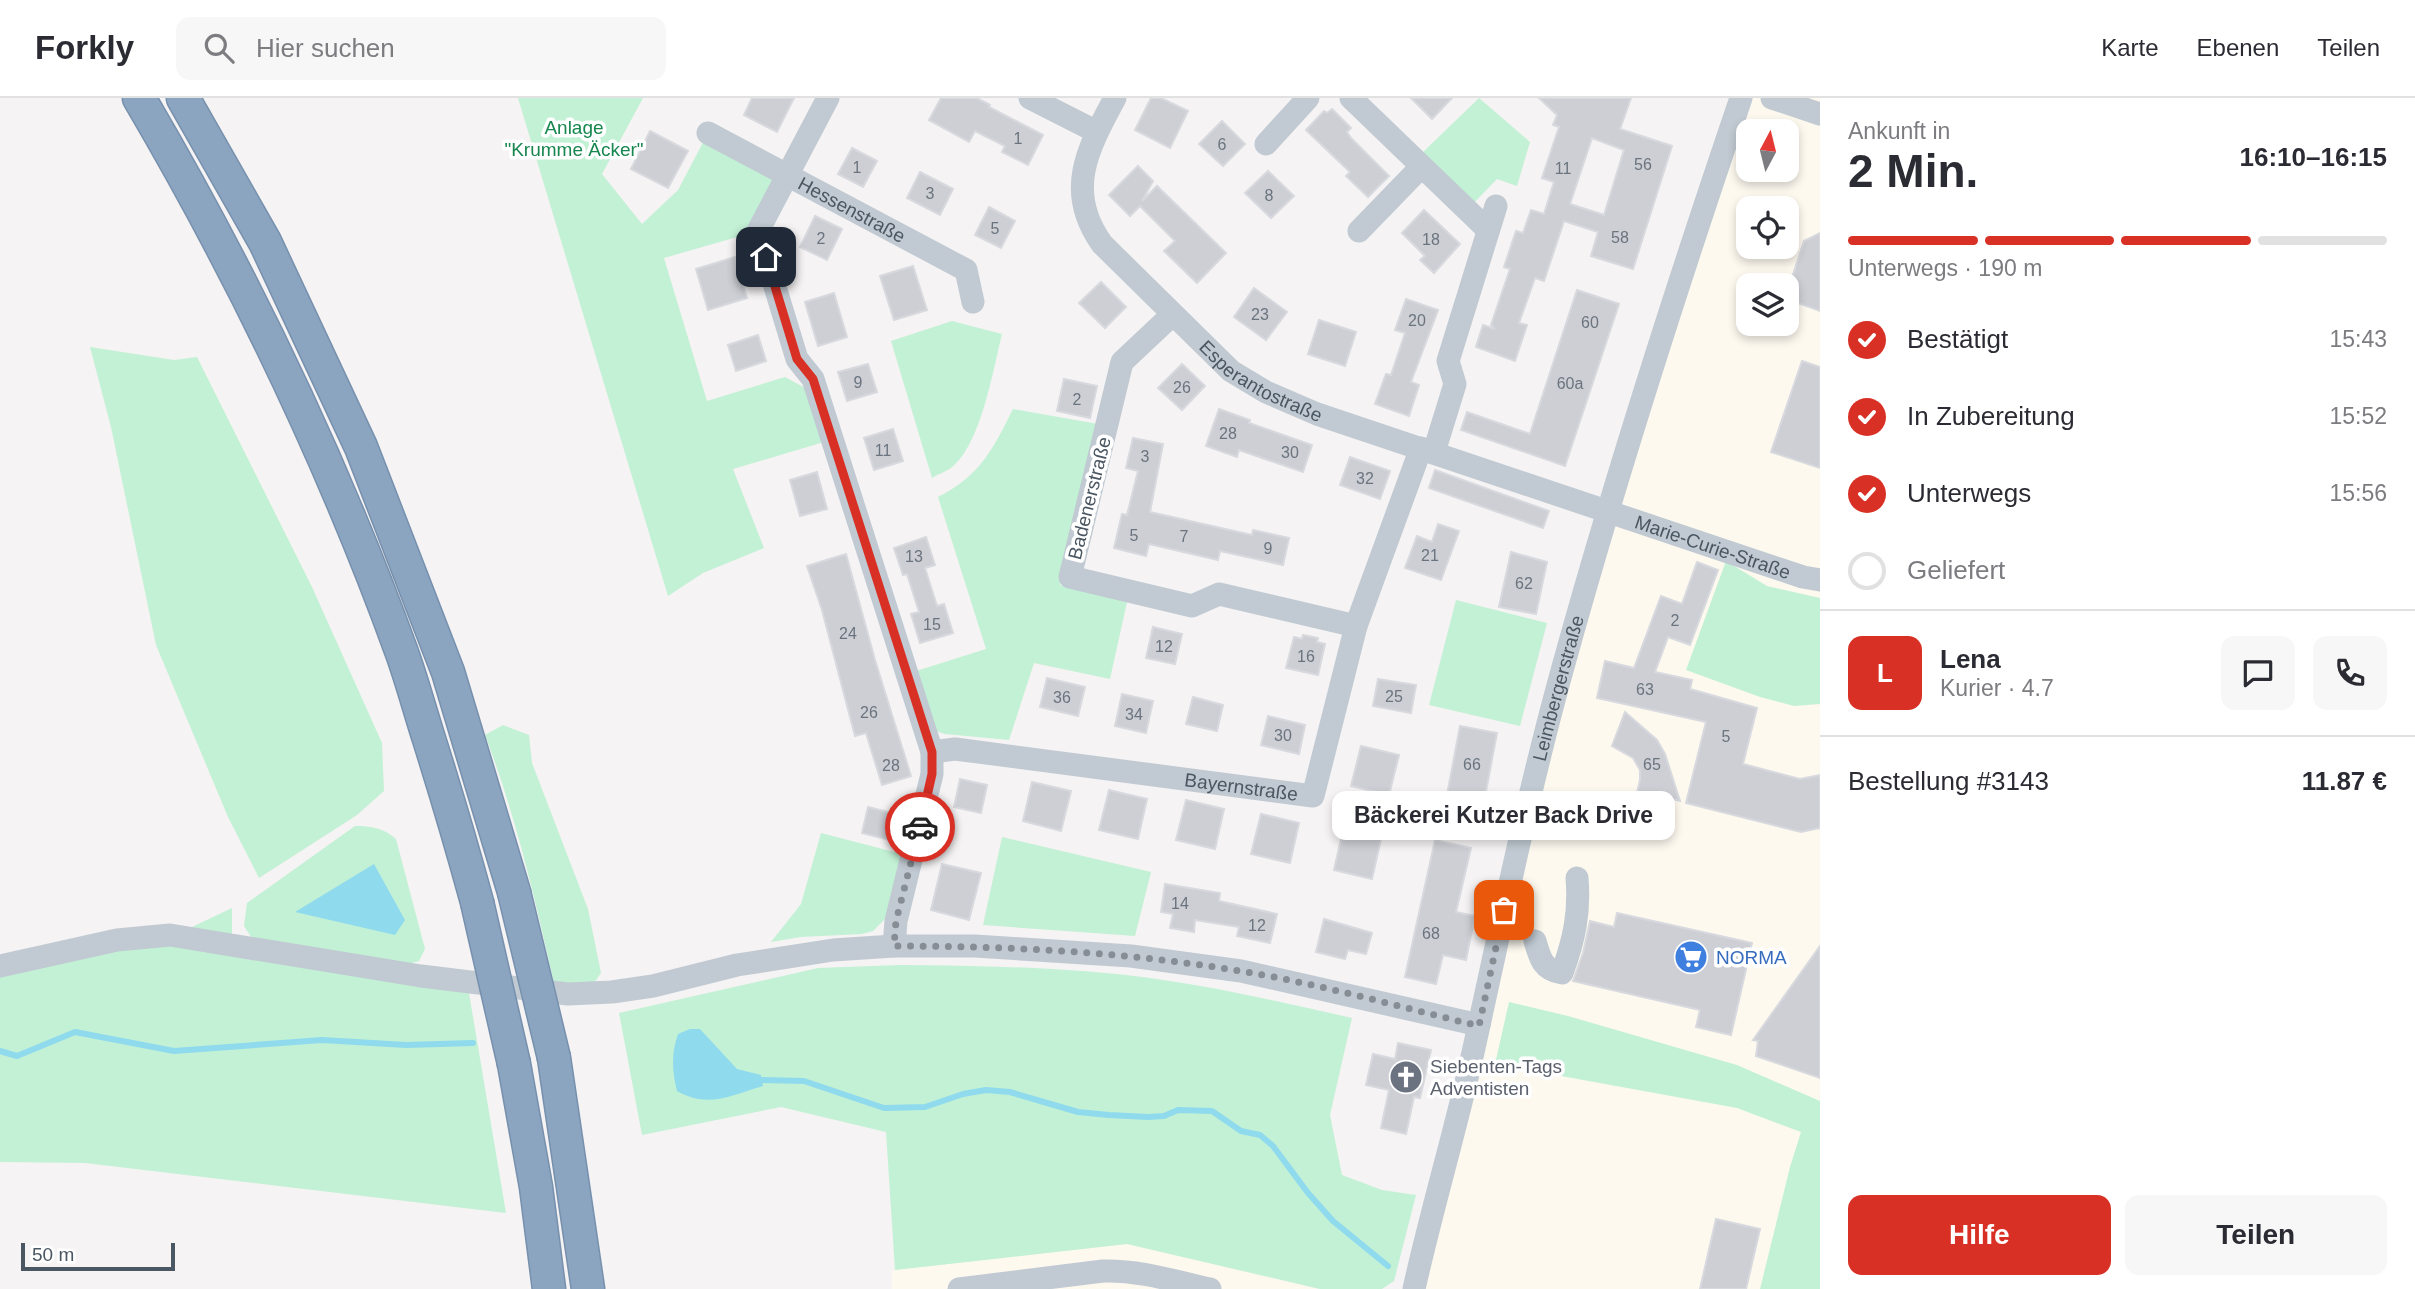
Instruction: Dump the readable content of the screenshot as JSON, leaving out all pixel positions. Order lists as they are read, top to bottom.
{
  "streets": {
    "street": [
      "Hessenstraße",
      "Esperantostraße",
      "Badenerstraße",
      "Marie-Curie-Straße",
      "Leimbergerstraße",
      "Bayernstraße"
    ]
  },
  "crossings": [
    ["Esperantostraße", "Badenerstraße"],
    ["Esperantostraße", "Marie-Curie-Straße"],
    ["Esperantostraße", "Leimbergerstraße"],
    ["Esperantostraße", "Bayernstraße"],
    ["Badenerstraße", "Bayernstraße"],
    ["Marie-Curie-Straße", "Leimbergerstraße"]
  ],
  "parks": ["Anlage \"Krumme Äcker\""],
  "places": {
    "other": ["Bäckerei Kutzer Back Drive"],
    "supermarket": ["NORMA"],
    "church": ["Siebenten-Tags Adventisten"]
  },
  "house_numbers": [
    "1",
    "6",
    "56",
    "1",
    "11",
    "3",
    "8",
    "5",
    "58",
    "2",
    "18",
    "23",
    "20",
    "60",
    "9",
    "60a",
    "26",
    "2",
    "28",
    "11",
    "30",
    "3",
    "32",
    "5",
    "7",
    "9",
    "21",
    "13",
    "62",
    "2",
    "15",
    "24",
    "12",
    "16",
    "63",
    "25",
    "36",
    "26",
    "34",
    "30",
    "5",
    "66",
    "65",
    "28",
    "14",
    "12",
    "68"
  ],
  "scale_bar": "50 m",
  "north": "top",
  "page": {
    "header": "Forkly",
    "search": "Hier suchen",
    "nav": ["Karte", "Ebenen", "Teilen"],
    "heading": ["2 Min.", "Ankunft in", "16:10–16:15"],
    "panel": [
      "Lena",
      "Kurier · 4.7",
      "Bestellung #3143",
      "11.87 €"
    ],
    "bar": "Unterwegs · 190 m",
    "list": [
      ["Bestätigt", "15:43"],
      ["In Zubereitung", "15:52"],
      ["Unterwegs", "15:56"],
      "Geliefert"
    ],
    "round": "L",
    "bubble": "Bäckerei Kutzer Back Drive",
    "buttons": ["Hilfe", "Teilen"],
    "scale": "50 m"
  }
}
